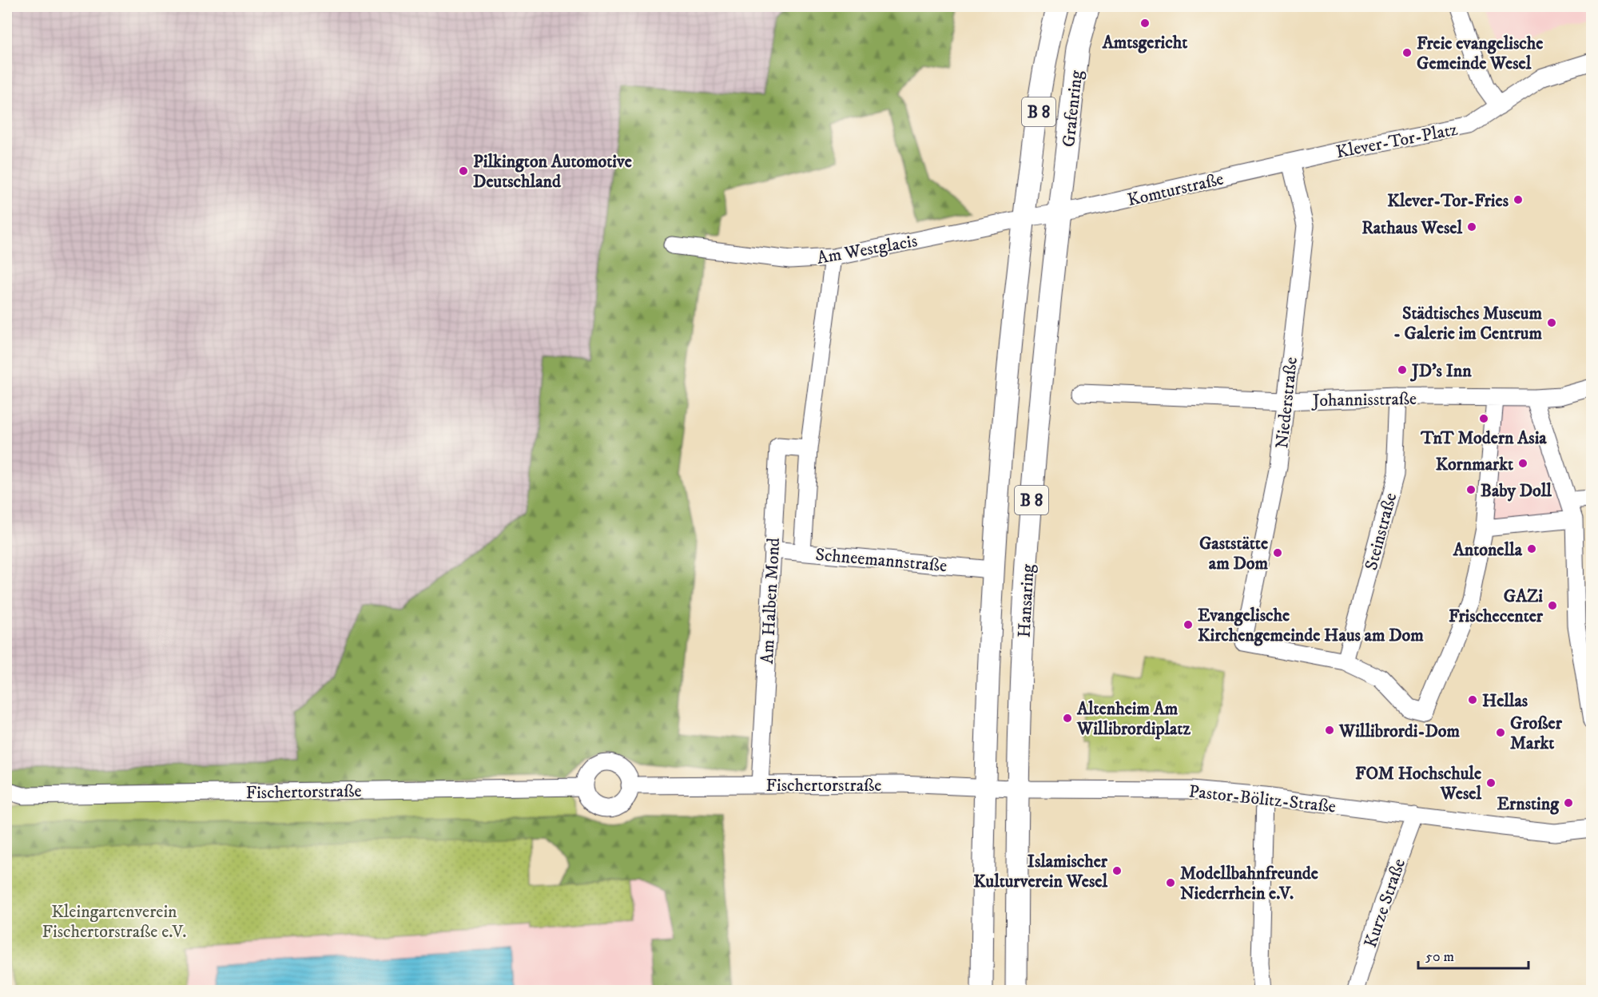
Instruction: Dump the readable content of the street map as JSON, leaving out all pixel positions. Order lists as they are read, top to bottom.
{
  "streets": {
    "main road": ["Grafenring", "B 8", "Hansaring"],
    "street": [
      "Klever-Tor-Platz",
      "Komturstraße",
      "Am Westglacis",
      "Johannisstraße",
      "Niederstraße",
      "Steinstraße",
      "Schneemannstraße",
      "Am Halben Mond",
      "Fischertorstraße",
      "Pastor-Bölitz-Straße",
      "Kurze Straße"
    ]
  },
  "crossings": [
    ["Grafenring", "Komturstraße"],
    ["Grafenring", "Am Westglacis"],
    ["Grafenring", "Hansaring"],
    ["Klever-Tor-Platz", "Komturstraße"],
    ["Klever-Tor-Platz", "Niederstraße"],
    ["Komturstraße", "Am Westglacis"],
    ["Komturstraße", "Niederstraße"],
    ["Komturstraße", "Hansaring"],
    ["Am Westglacis", "Am Halben Mond"],
    ["Am Westglacis", "Hansaring"],
    ["Johannisstraße", "Niederstraße"],
    ["Johannisstraße", "Steinstraße"],
    ["Niederstraße", "Steinstraße"],
    ["Schneemannstraße", "Am Halben Mond"],
    ["Schneemannstraße", "Hansaring"],
    ["Am Halben Mond", "Fischertorstraße"],
    ["Hansaring", "Fischertorstraße"],
    ["Hansaring", "Pastor-Bölitz-Straße"],
    ["Fischertorstraße", "Pastor-Bölitz-Straße"],
    ["Pastor-Bölitz-Straße", "Kurze Straße"]
  ],
  "parks": ["Kleingartenverein Fischertorstraße e.V."],
  "places": [
    "Amtsgericht",
    "Freie evangelische Gemeinde Wesel",
    "Pilkington Automotive Deutschland",
    "Klever-Tor-Fries",
    "Rathaus Wesel",
    "Städtisches Museum - Galerie im Centrum",
    "JD's Inn",
    "TnT Modern Asia",
    "Kornmarkt",
    "Baby Doll",
    "Antonella",
    "Gaststätte am Dom",
    "GAZi Frischecenter",
    "Evangelische Kirchengemeinde Haus am Dom",
    "Hellas",
    "Altenheim Am Willibrordiplatz",
    "Willibrordi-Dom",
    "Großer Markt",
    "FOM Hochschule Wesel",
    "Ernsting",
    "Islamischer Kulturverein Wesel",
    "Modellbahnfreunde Niederrhein e.V."
  ],
  "scale_bar": "50 m"
}
